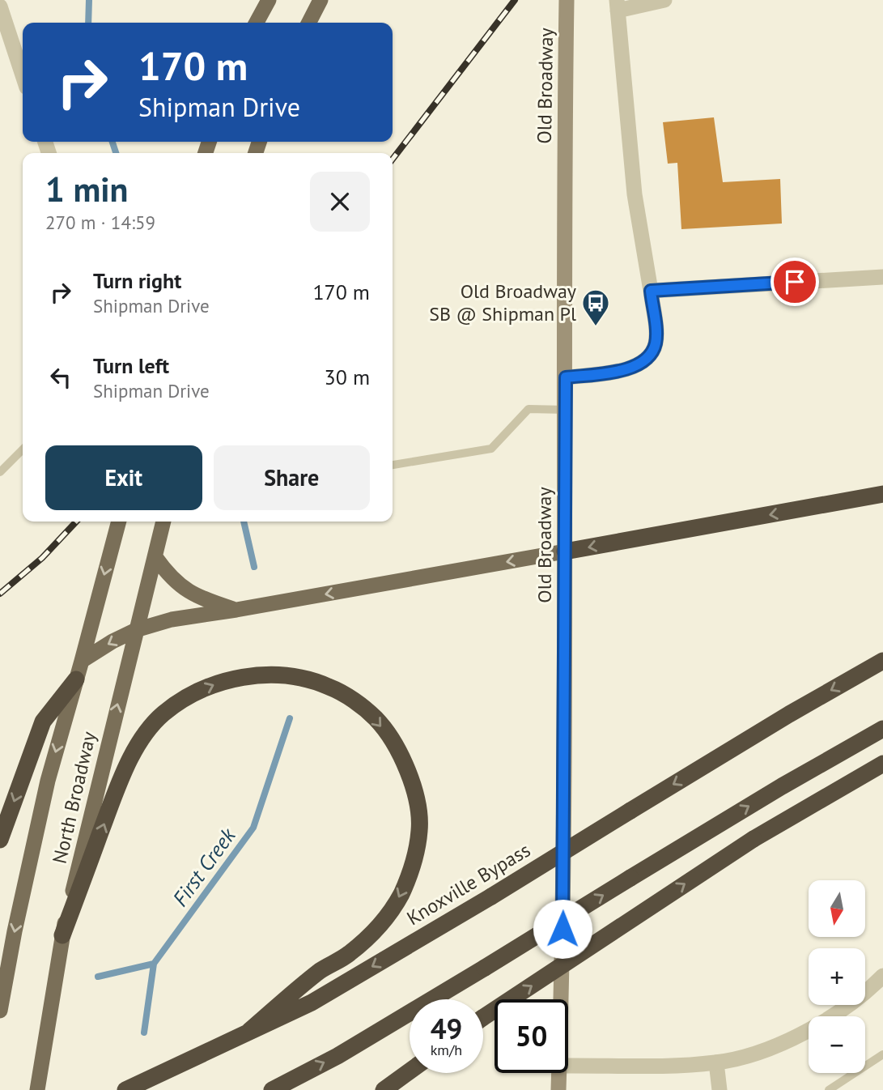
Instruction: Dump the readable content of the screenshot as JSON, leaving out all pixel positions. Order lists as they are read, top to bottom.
{
  "streets": {
    "highway": ["Knoxville Bypass"],
    "main road": ["Old Broadway", "North Broadway"]
  },
  "water": ["First Creek"],
  "places": {
    "bus stop": ["Old Broadway SB @ Shipman Pl"]
  },
  "north": "bottom",
  "page": {
    "turn": ["170 m", "Shipman Drive"],
    "heading": ["1 min", "270 m · 14:59"],
    "list": [
      {
        "name": "Turn right",
        "note": "Shipman Drive",
        "value": "170 m"
      },
      {
        "name": "Turn left",
        "note": "Shipman Drive",
        "value": "30 m"
      }
    ],
    "buttons": ["Exit", "Share"],
    "map_buttons": ["+", "−"],
    "speed": "49 km/h",
    "limit": "50"
  }
}
